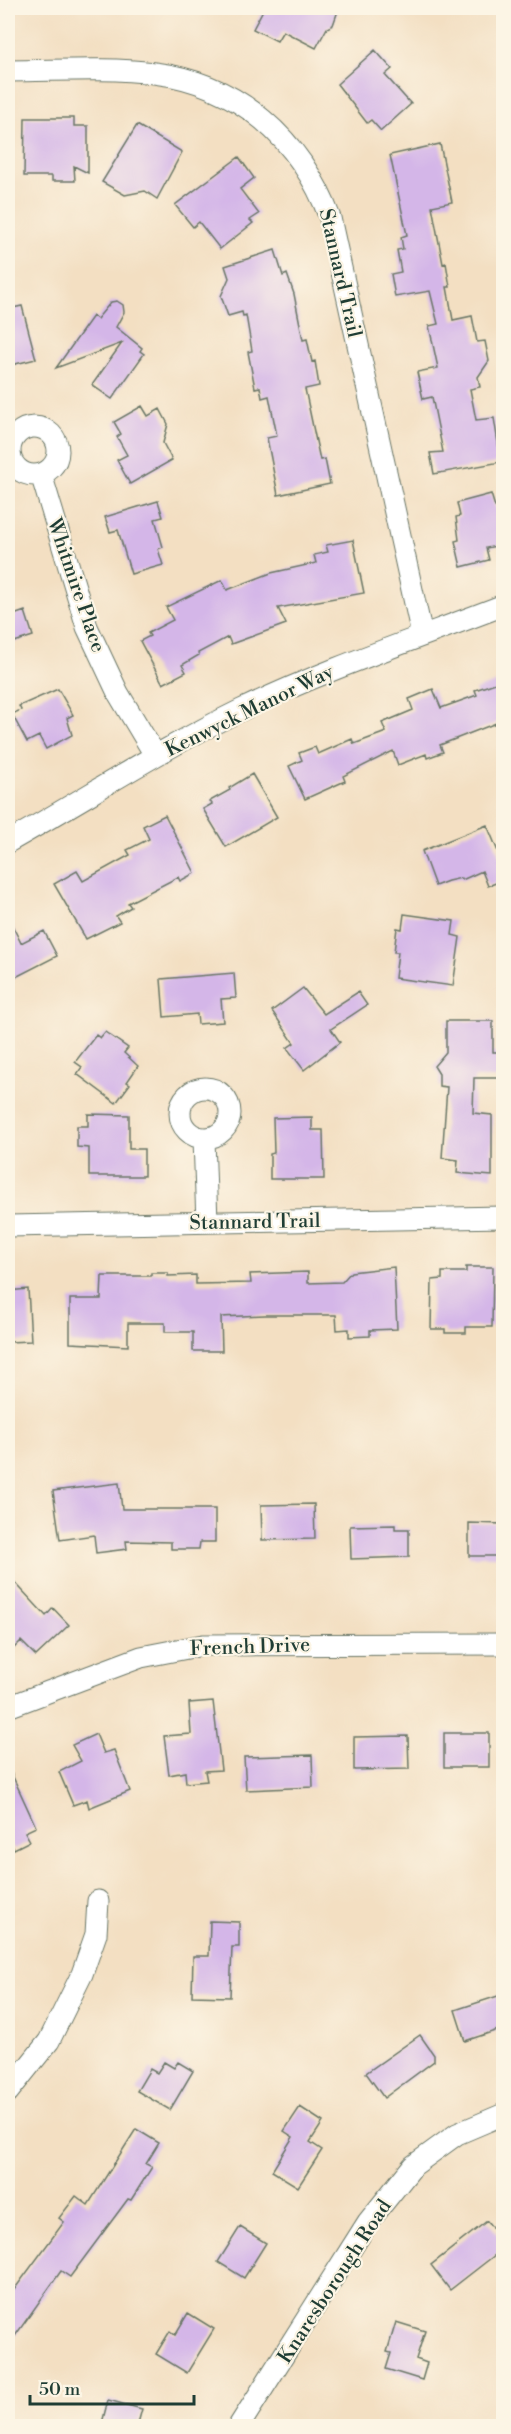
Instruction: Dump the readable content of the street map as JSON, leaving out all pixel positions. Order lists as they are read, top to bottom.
{
  "streets": {
    "street": [
      "Stannard Trail",
      "Whitmire Place",
      "Kenwyck Manor Way",
      "French Drive",
      "Knaresborough Road"
    ]
  },
  "crossings": [
    ["Stannard Trail", "Kenwyck Manor Way"],
    ["Whitmire Place", "Kenwyck Manor Way"]
  ],
  "scale_bar": "50 m"
}
